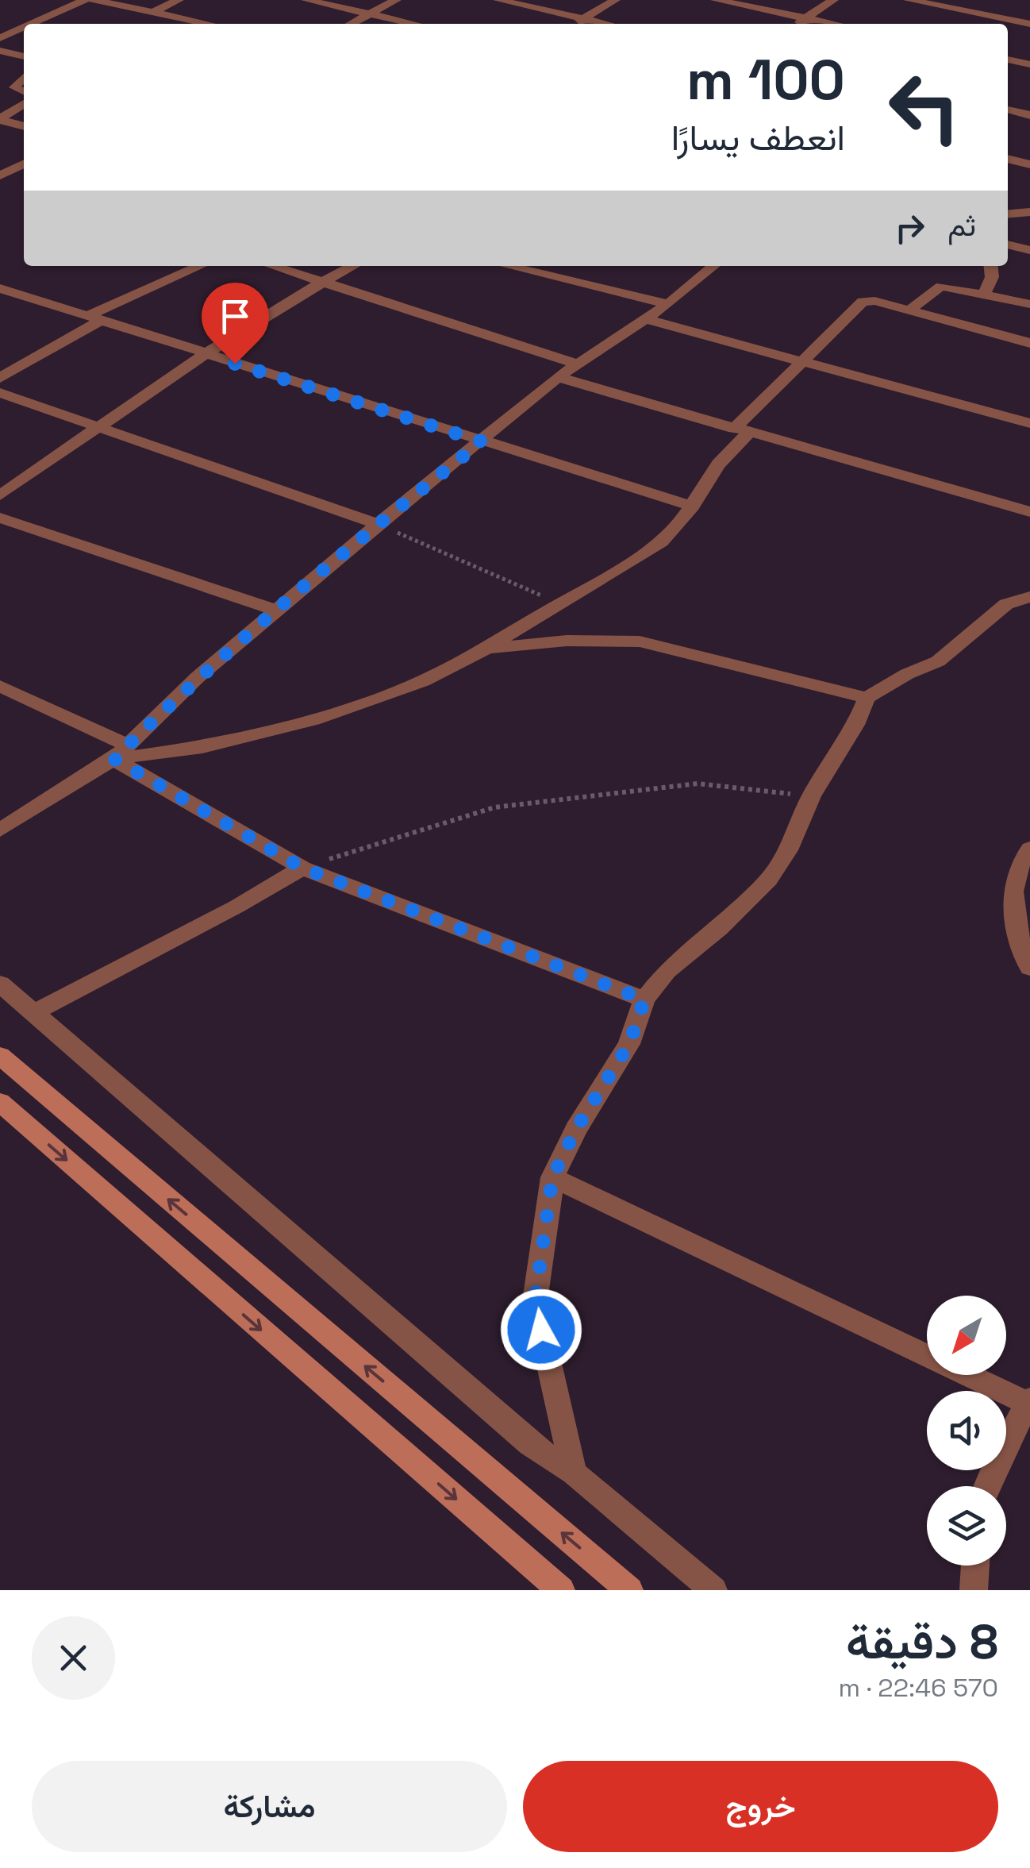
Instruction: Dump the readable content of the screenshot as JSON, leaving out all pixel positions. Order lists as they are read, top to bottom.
{
  "north": "bottom left",
  "page": {
    "turn": ["100 m", "انعطف يسارًا"],
    "then": "ثم",
    "heading": ["8 دقيقة", "570 m · 22:46"],
    "buttons": ["خروج", "مشاركة"]
  }
}
